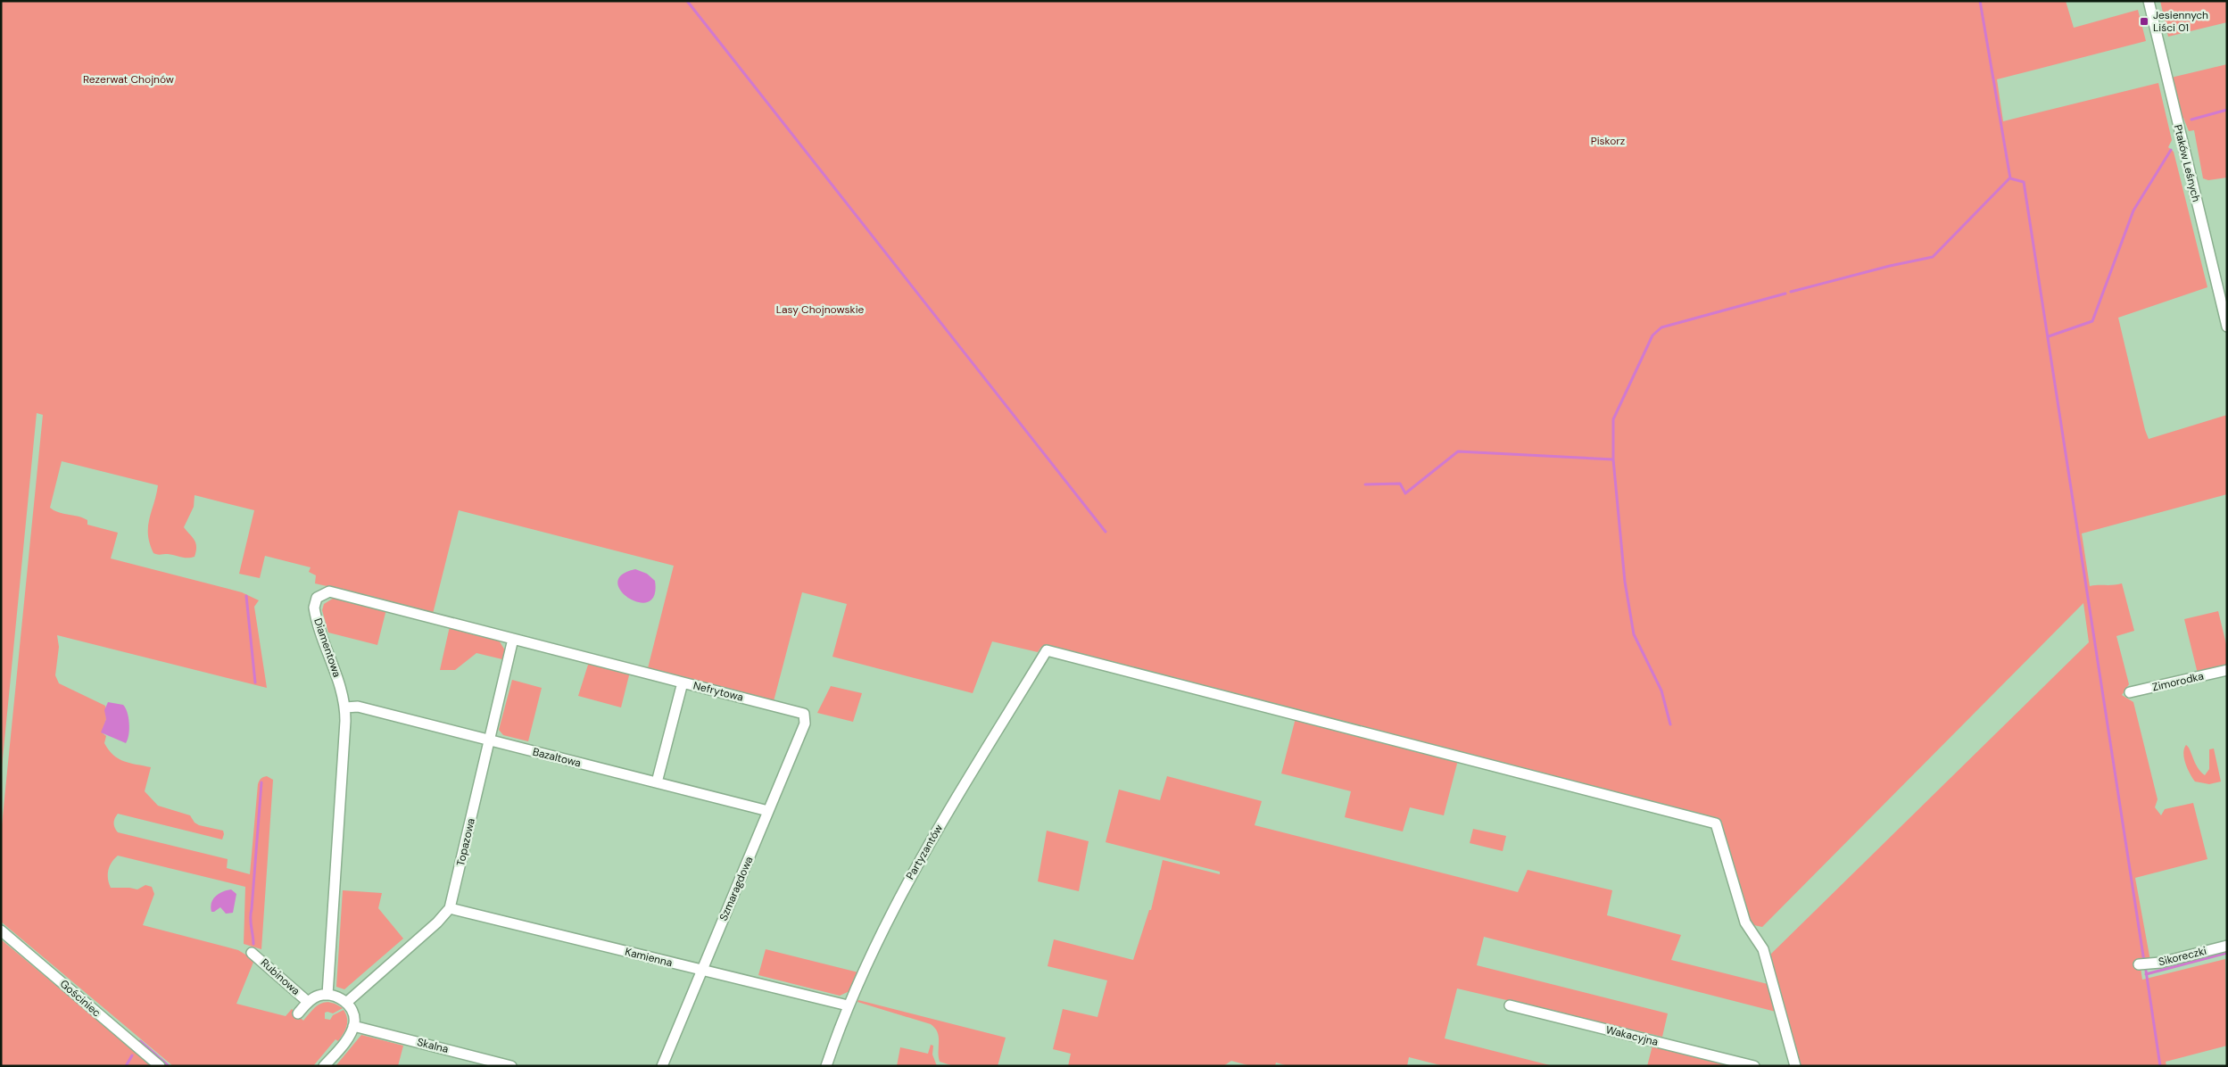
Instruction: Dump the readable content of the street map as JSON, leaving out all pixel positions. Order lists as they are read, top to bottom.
{
  "streets": {
    "street": [
      "Ptaków Leśnych",
      "Diamentowa",
      "Zimorodka",
      "Nefrytowa",
      "Bazaltowa",
      "Topazowa",
      "Partyzantów",
      "Szmaragdowa",
      "Sikoreczki",
      "Kamienna",
      "Rubinowa",
      "Gościniec",
      "Wakacyjna",
      "Skalna"
    ]
  },
  "crossings": [
    ["Diamentowa", "Nefrytowa"],
    ["Diamentowa", "Bazaltowa"],
    ["Diamentowa", "Topazowa"],
    ["Nefrytowa", "Bazaltowa"],
    ["Nefrytowa", "Szmaragdowa"],
    ["Bazaltowa", "Topazowa"],
    ["Bazaltowa", "Szmaragdowa"],
    ["Topazowa", "Kamienna"],
    ["Partyzantów", "Kamienna"],
    ["Szmaragdowa", "Kamienna"]
  ],
  "parks": ["Rezerwat Chojnów", "Piskorz", "Lasy Chojnowskie"],
  "places": {
    "transit": ["Jesiennych Liści 01"]
  }
}
